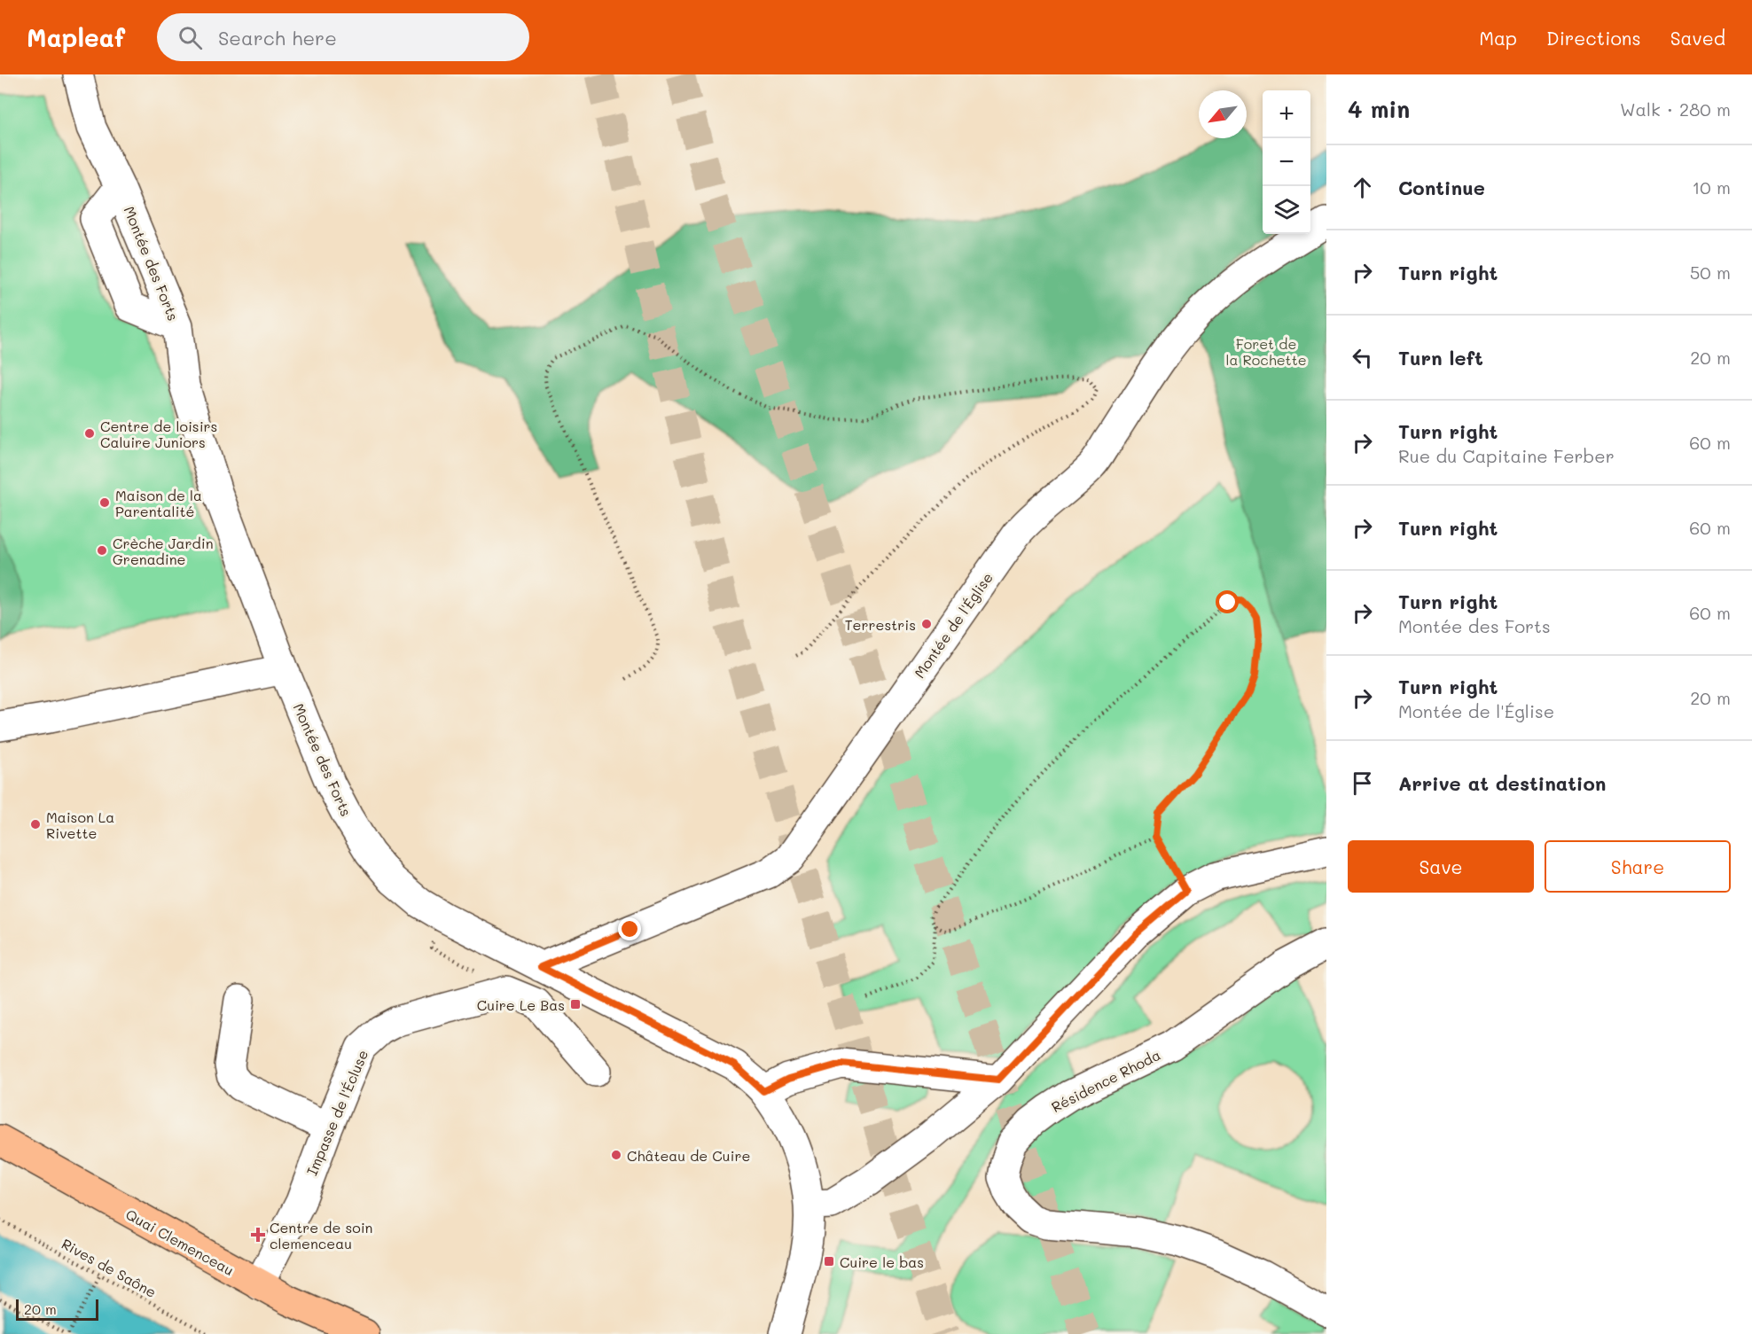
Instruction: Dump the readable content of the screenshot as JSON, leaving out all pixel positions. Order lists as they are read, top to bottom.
{
  "streets": {
    "main road": ["Quai Clemenceau"],
    "street": [
      "Montée des Forts",
      "Montée de l'Église",
      "Résidence Rhoda",
      "Impasse de l'Écluse"
    ],
    "path": ["Rives de Saône"]
  },
  "crossings": [
    ["Montée des Forts", "Montée de l'Église"],
    ["Impasse de l'Écluse", "Quai Clemenceau"]
  ],
  "parks": ["Foret de la Rochette"],
  "places": {
    "other": [
      "Centre de loisirs Caluire Juniors",
      "Maison de la Parentalité",
      "Crèche Jardin Grenadine",
      "Terrestris",
      "Maison La Rivette",
      "Château de Cuire"
    ],
    "transit": ["Cuire Le Bas", "Cuire le bas"],
    "health": ["Centre de soin clemenceau"]
  },
  "scale_bar": "20 m",
  "north": "bottom left",
  "page": {
    "header": "Mapleaf",
    "search": "Search here",
    "nav": ["Map", "Directions", "Saved"],
    "heading": ["4 min", "Walk · 280 m"],
    "map_buttons": ["+", "−"],
    "list": [
      ["Continue", "10 m"],
      ["Turn right", "50 m"],
      ["Turn left", "20 m"],
      ["Turn right", "Rue du Capitaine Ferber", "60 m"],
      ["Turn right", "60 m"],
      ["Turn right", "Montée des Forts", "60 m"],
      ["Turn right", "Montée de l'Église", "20 m"],
      "Arrive at destination"
    ],
    "buttons": ["Save", "Share"],
    "scale": "20 m"
  }
}
